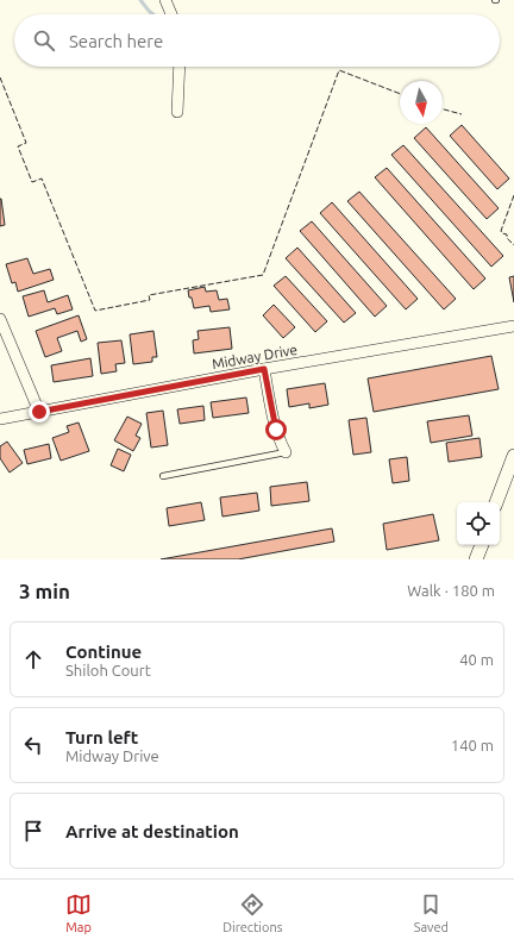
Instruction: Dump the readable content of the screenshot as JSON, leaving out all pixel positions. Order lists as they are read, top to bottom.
{
  "streets": {
    "street": ["Midway Drive"]
  },
  "north": "bottom",
  "page": {
    "search": "Search here",
    "heading": ["3 min", "Walk · 180 m"],
    "list": [
      ["Continue", "Shiloh Court", "40 m"],
      ["Turn left", "Midway Drive", "140 m"],
      "Arrive at destination"
    ],
    "nav": ["Map", "Directions", "Saved"]
  }
}
